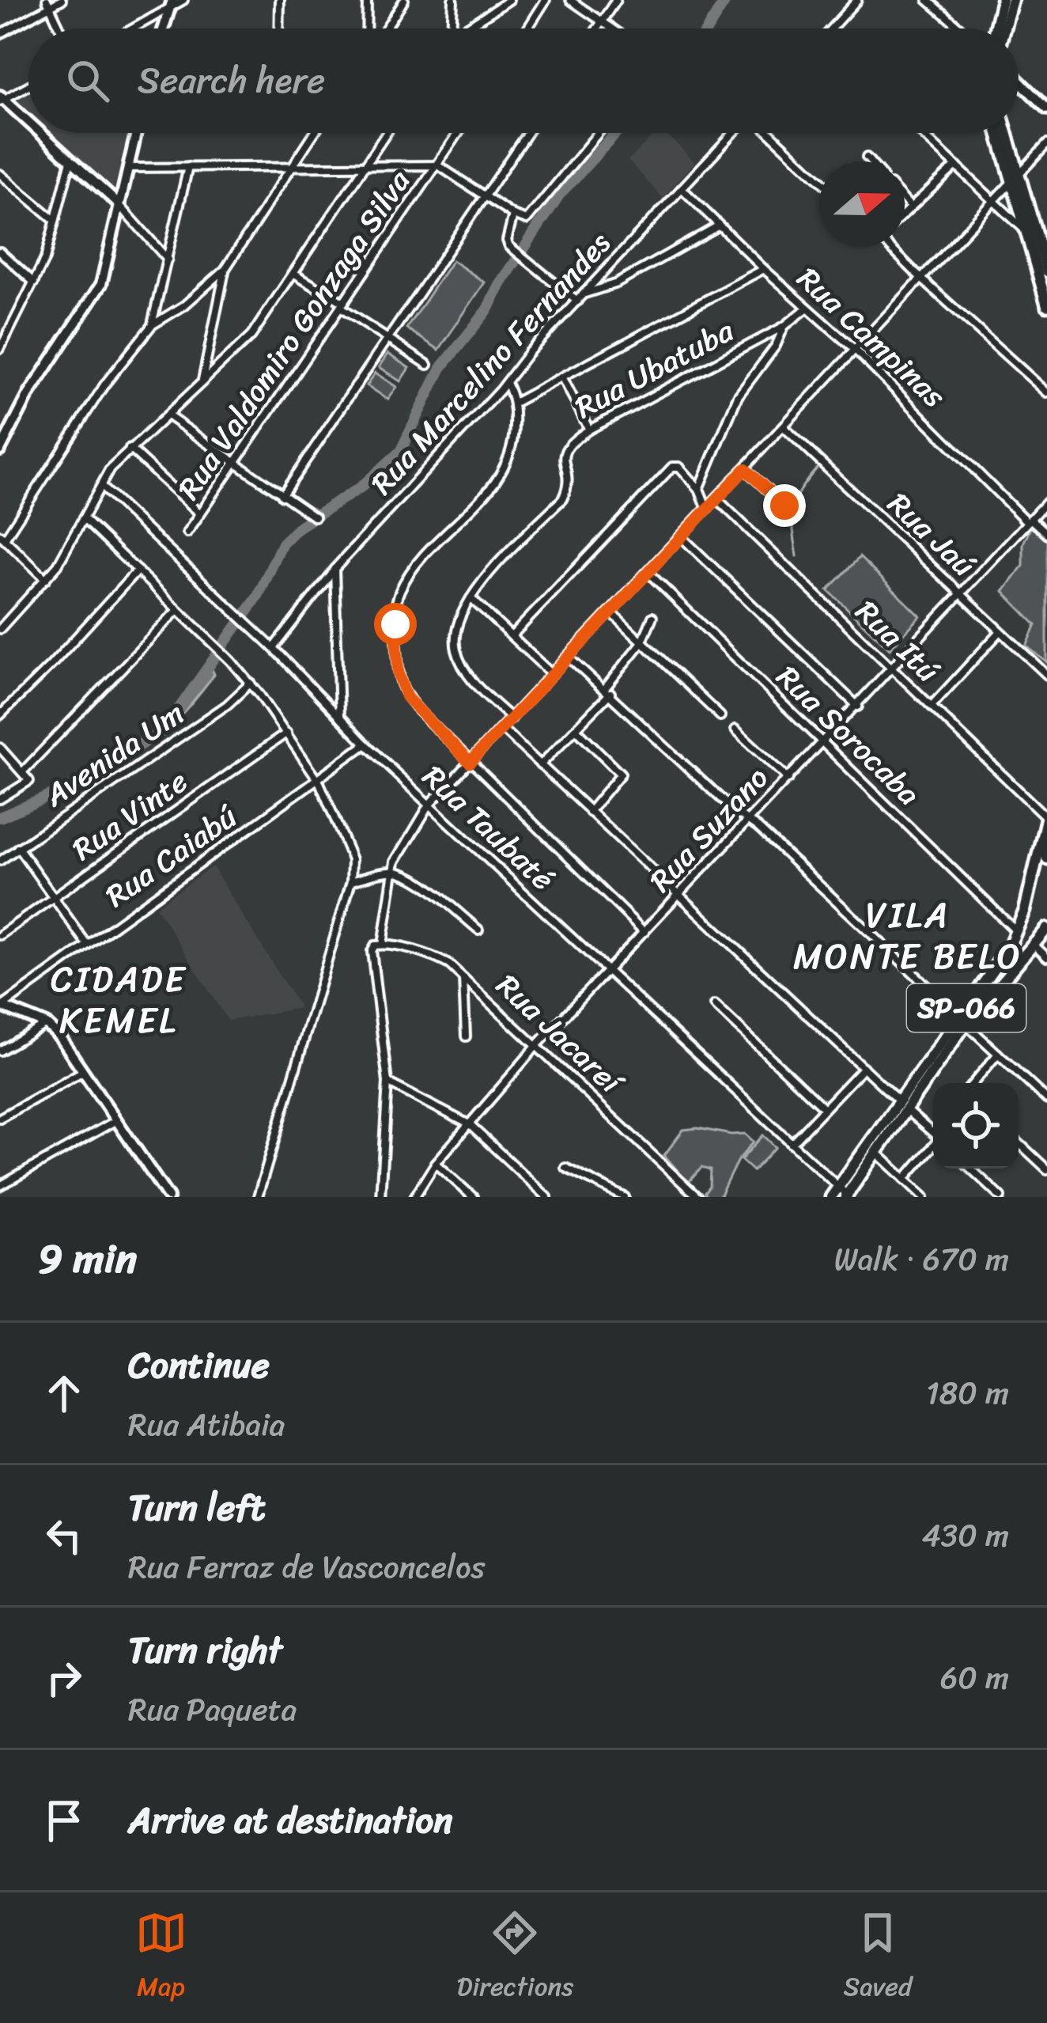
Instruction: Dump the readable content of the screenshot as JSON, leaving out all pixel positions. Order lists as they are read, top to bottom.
{
  "streets": {
    "main road": ["SP-066"],
    "street": [
      "Rua Valdomiro Gonzaga Silva",
      "Rua Campinas",
      "Rua Marcelino Fernandes",
      "Rua Ubatuba",
      "Rua Jaú",
      "Rua Itú",
      "Rua Sorocaba",
      "Avenida Um",
      "Rua Vinte",
      "Rua Taubaté",
      "Rua Suzano",
      "Rua Caiabú",
      "Rua Jacareí"
    ]
  },
  "crossings": [
    ["Rua Campinas", "Rua Marcelino Fernandes"],
    ["Rua Campinas", "Rua Ubatuba"],
    ["Rua Campinas", "Rua Suzano"],
    ["Rua Marcelino Fernandes", "Rua Taubaté"],
    ["Rua Jaú", "Rua Suzano"],
    ["Rua Itú", "Rua Suzano"],
    ["Rua Sorocaba", "Rua Suzano"],
    ["Rua Sorocaba", "SP-066"],
    ["Rua Taubaté", "Rua Suzano"],
    ["Rua Taubaté", "Rua Caiabú"],
    ["Rua Taubaté", "SP-066"],
    ["Rua Suzano", "Rua Jacareí"]
  ],
  "districts": ["VILA MONTE BELO", "CIDADE KEMEL"],
  "north": "right",
  "page": {
    "search": "Search here",
    "heading": ["9 min", "Walk · 670 m"],
    "list": [
      ["Continue", "Rua Atibaia", "180 m"],
      ["Turn left", "Rua Ferraz de Vasconcelos", "430 m"],
      ["Turn right", "Rua Paqueta", "60 m"],
      "Arrive at destination"
    ],
    "nav": ["Map", "Directions", "Saved"]
  }
}
